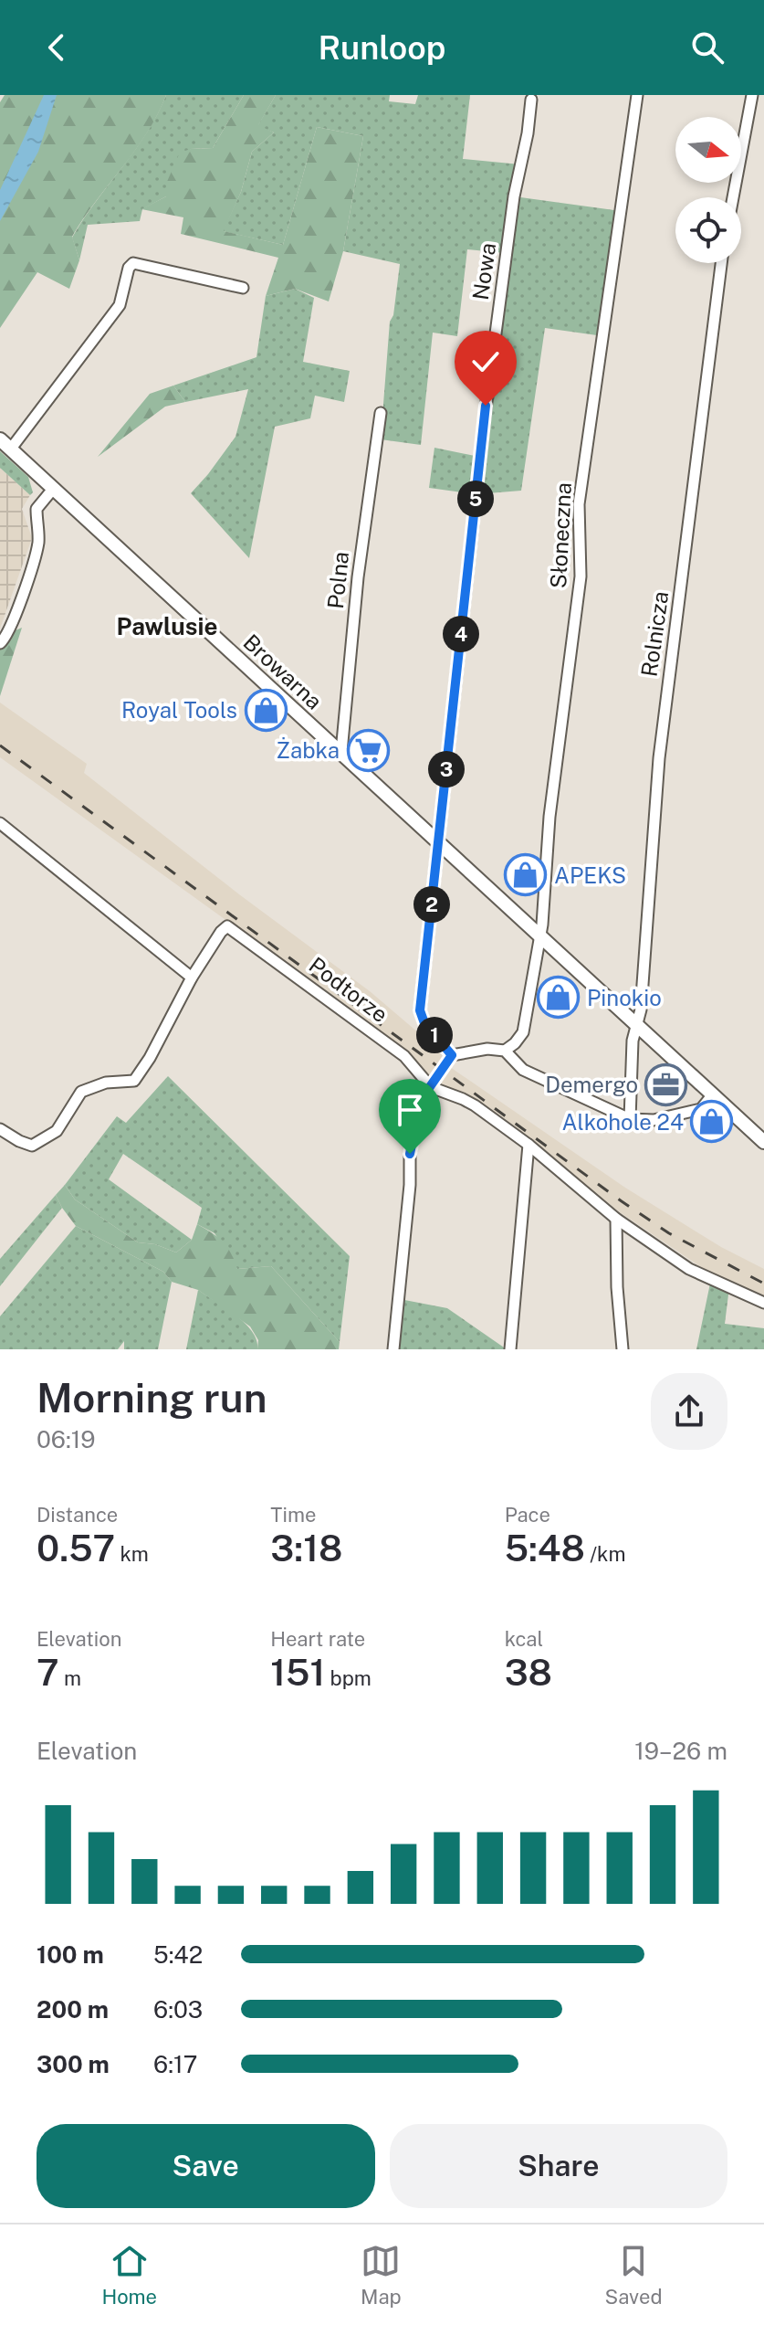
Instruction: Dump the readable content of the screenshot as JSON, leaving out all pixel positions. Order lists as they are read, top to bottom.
{
  "streets": {
    "street": [
      "Nowa",
      "Słoneczna",
      "Polna",
      "Rolnicza",
      "Browarna",
      "Podtorze"
    ]
  },
  "crossings": [
    ["Nowa", "Browarna"],
    ["Słoneczna", "Browarna"],
    ["Polna", "Browarna"],
    ["Rolnicza", "Browarna"]
  ],
  "districts": ["Pawlusie"],
  "places": {
    "shop": [
      "Royal Tools",
      "APEKS",
      "Pinokio",
      "Alkohole 24"
    ],
    "supermarket": ["Żabka"],
    "office": ["Demergo"]
  },
  "north": "right",
  "page": {
    "header": "Runloop",
    "pins": [
      "5",
      "4",
      "3",
      "2",
      "1"
    ],
    "heading": ["Morning run", "06:19"],
    "stats": [
      ["Distance", "0.57 km"],
      ["Time", "3:18"],
      ["Pace", "5:48 /km"],
      ["Elevation", "7 m"],
      ["Heart rate", "151 bpm"],
      ["kcal", "38"]
    ],
    "chart": ["Elevation", "19–26 m"],
    "list": [
      {
        "name": "100 m",
        "note": "5:42"
      },
      {
        "name": "200 m",
        "note": "6:03"
      },
      {
        "name": "300 m",
        "note": "6:17"
      }
    ],
    "buttons": ["Save", "Share"],
    "tabs": ["Home", "Map", "Saved"]
  }
}
